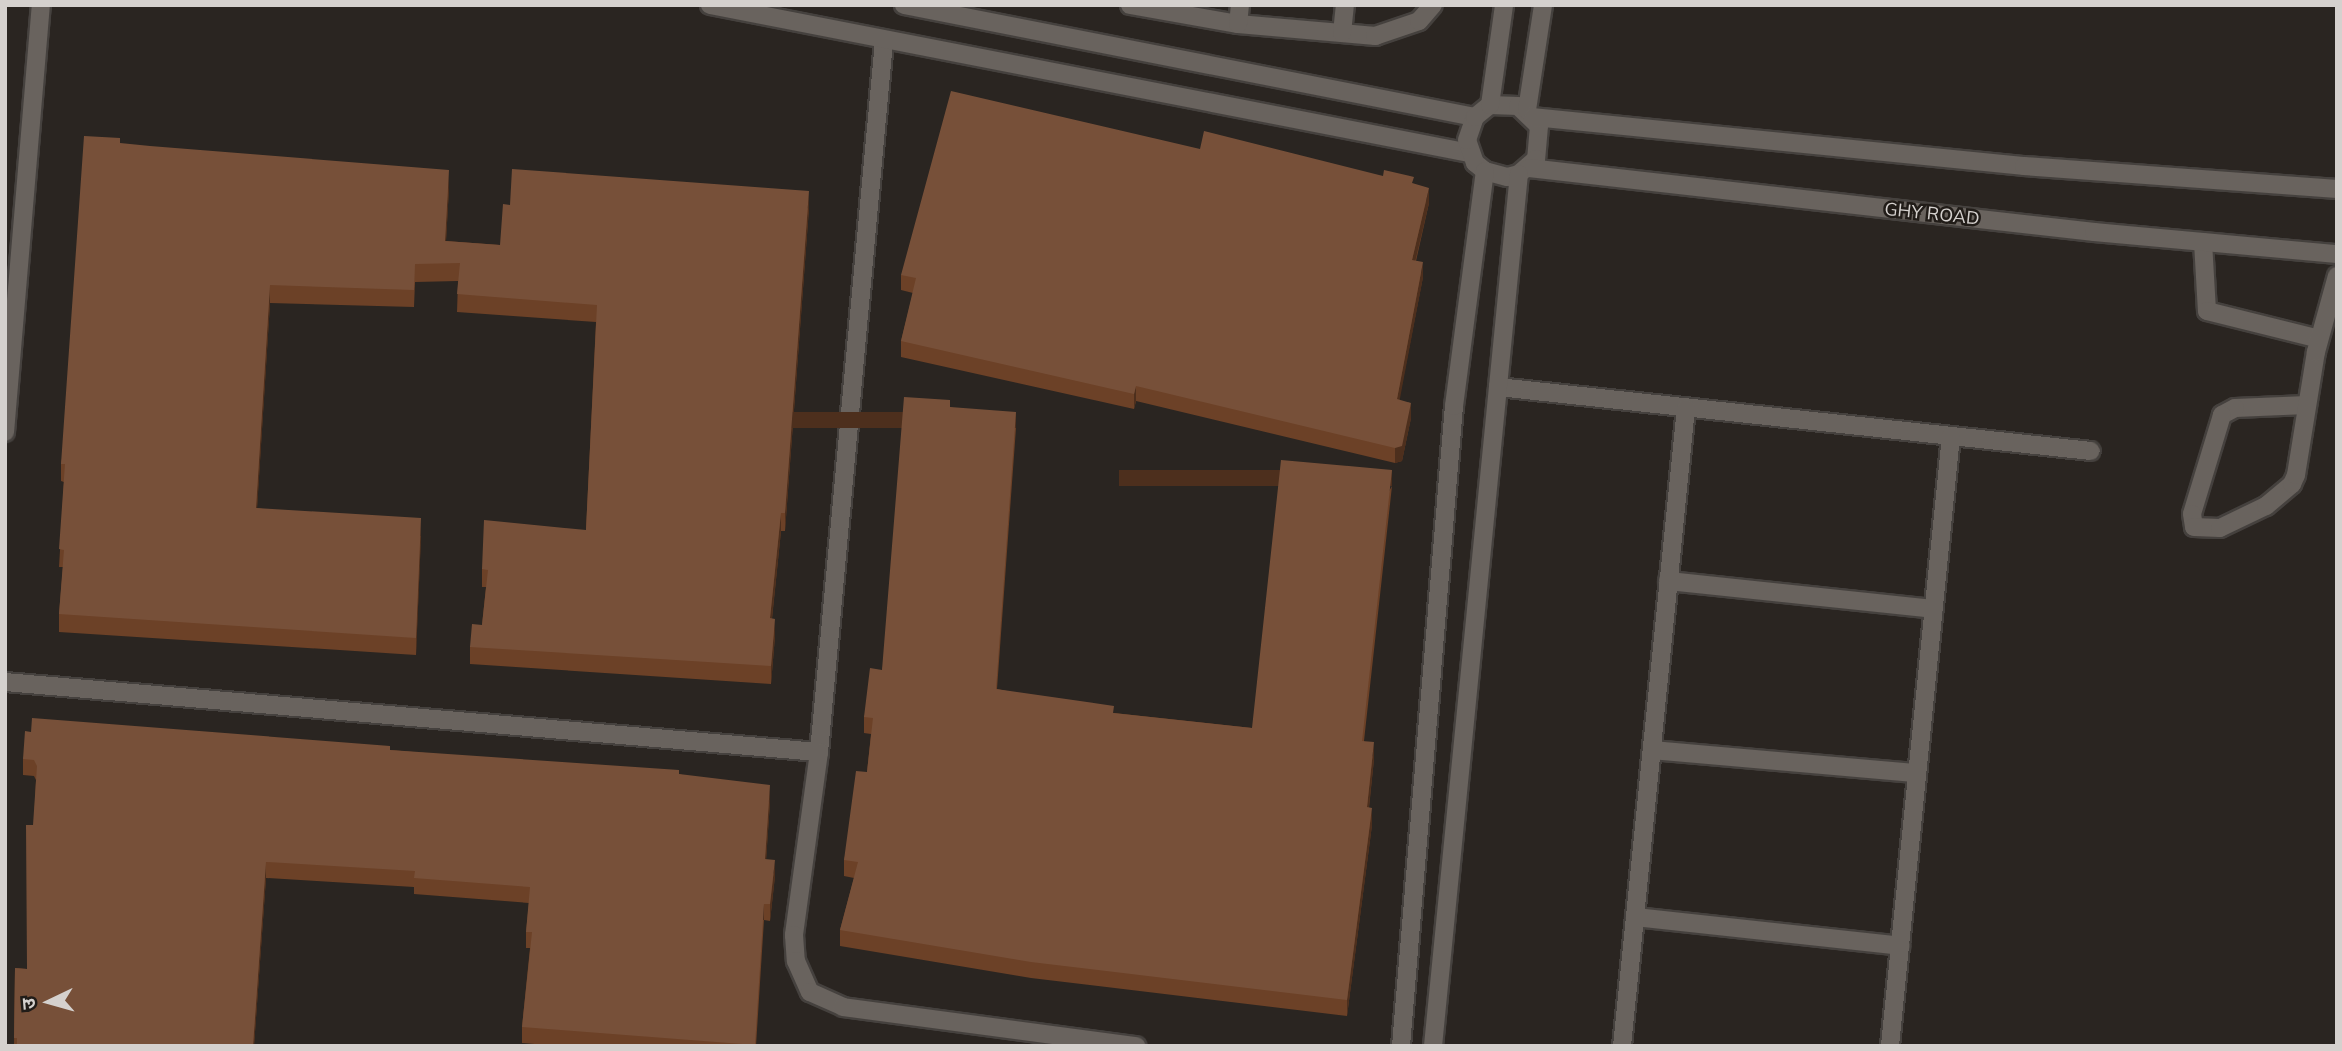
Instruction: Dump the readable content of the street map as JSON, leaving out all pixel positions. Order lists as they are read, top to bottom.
{
  "streets": {
    "street": ["GHY ROAD"]
  },
  "north": "left"
}
